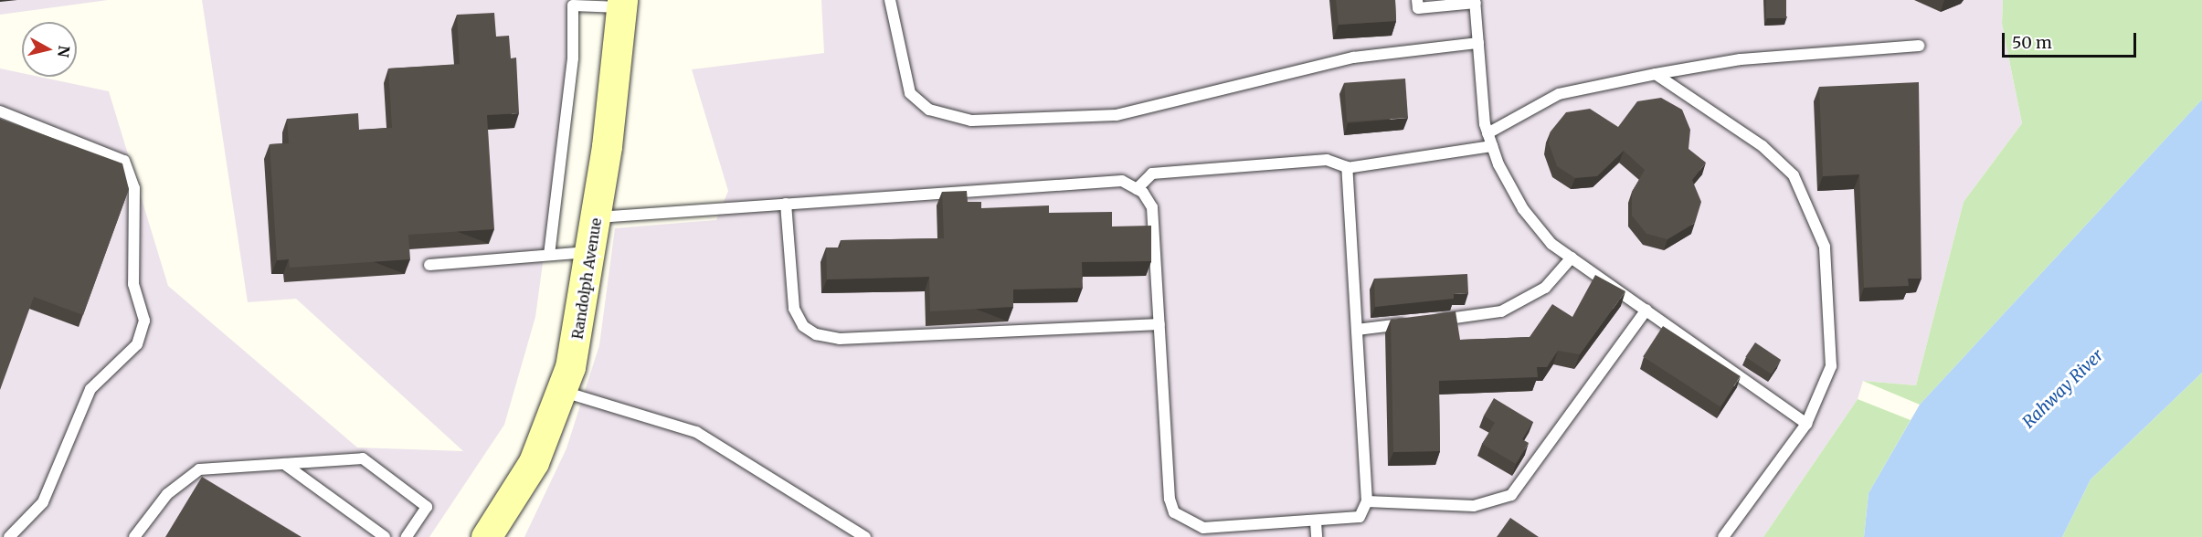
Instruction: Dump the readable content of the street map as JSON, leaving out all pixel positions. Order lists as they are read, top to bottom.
{
  "streets": {
    "main road": ["Randolph Avenue"]
  },
  "water": ["Rahway River"],
  "scale_bar": "50 m",
  "north": "right"
}
